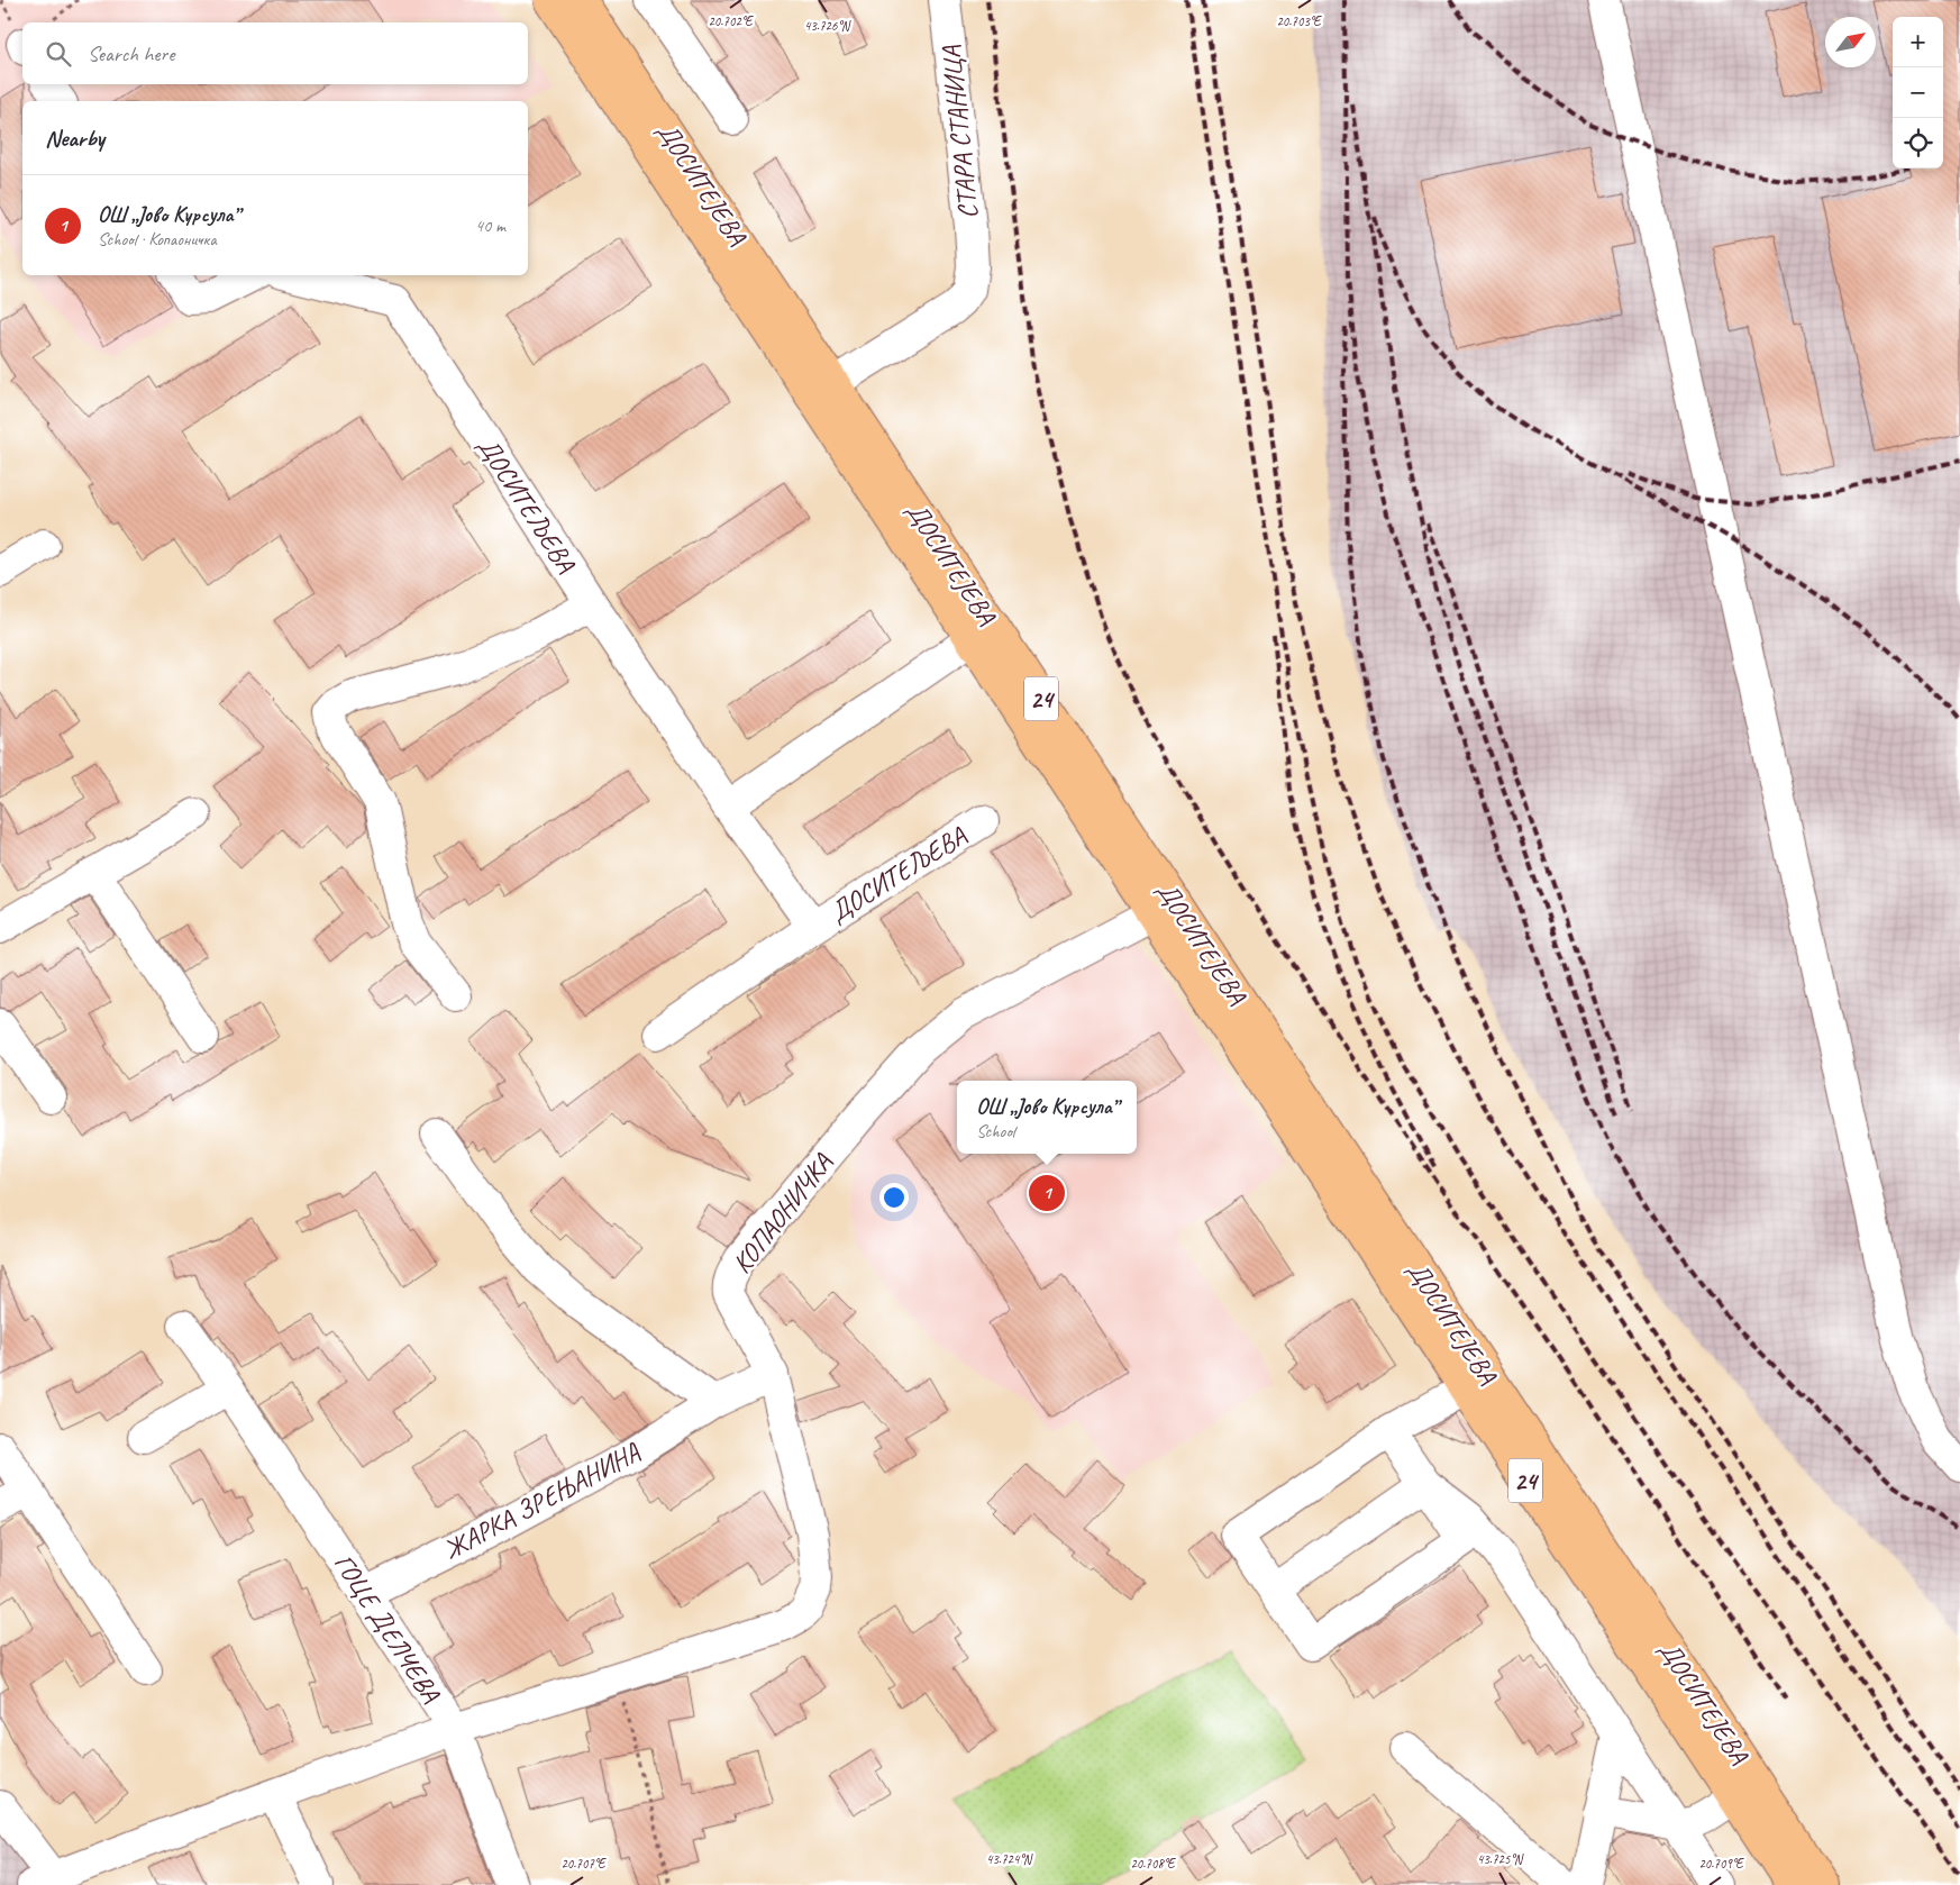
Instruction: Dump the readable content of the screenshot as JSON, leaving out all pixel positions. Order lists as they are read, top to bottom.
{
  "streets": {
    "main road": ["ДОСИТЕЈЕВА", "24"],
    "street": [
      "СТАРА СТАНИЦА",
      "ДОСИТЕЉЕВА",
      "КОПАОНИЧКА",
      "ЖАРКА ЗРЕЊАНИНА",
      "ГОЦЕ ДЕЛЧЕВА"
    ]
  },
  "crossings": [
    ["СТАРА СТАНИЦА", "ДОСИТЕЈЕВА"],
    ["ДОСИТЕЈЕВА", "КОПАОНИЧКА"],
    ["ЖАРКА ЗРЕЊАНИНА", "ГОЦЕ ДЕЛЧЕВА"]
  ],
  "north": "top right",
  "page": {
    "map_buttons": ["+", "−"],
    "search": "Search here",
    "heading": "Nearby",
    "list": [
      {
        "mark": "1",
        "name": "ОШ „Јово Курсула”",
        "note": "School · Копаоничка",
        "value": "40 m"
      }
    ],
    "popup": ["ОШ „Јово Курсула”", "School"],
    "pins": "1"
  },
  "coordinates": [
    "20.702°E",
    "20.703°E",
    "43.726°N",
    "43.724°N",
    "43.725°N",
    "20.707°E",
    "20.708°E",
    "20.709°E"
  ]
}
